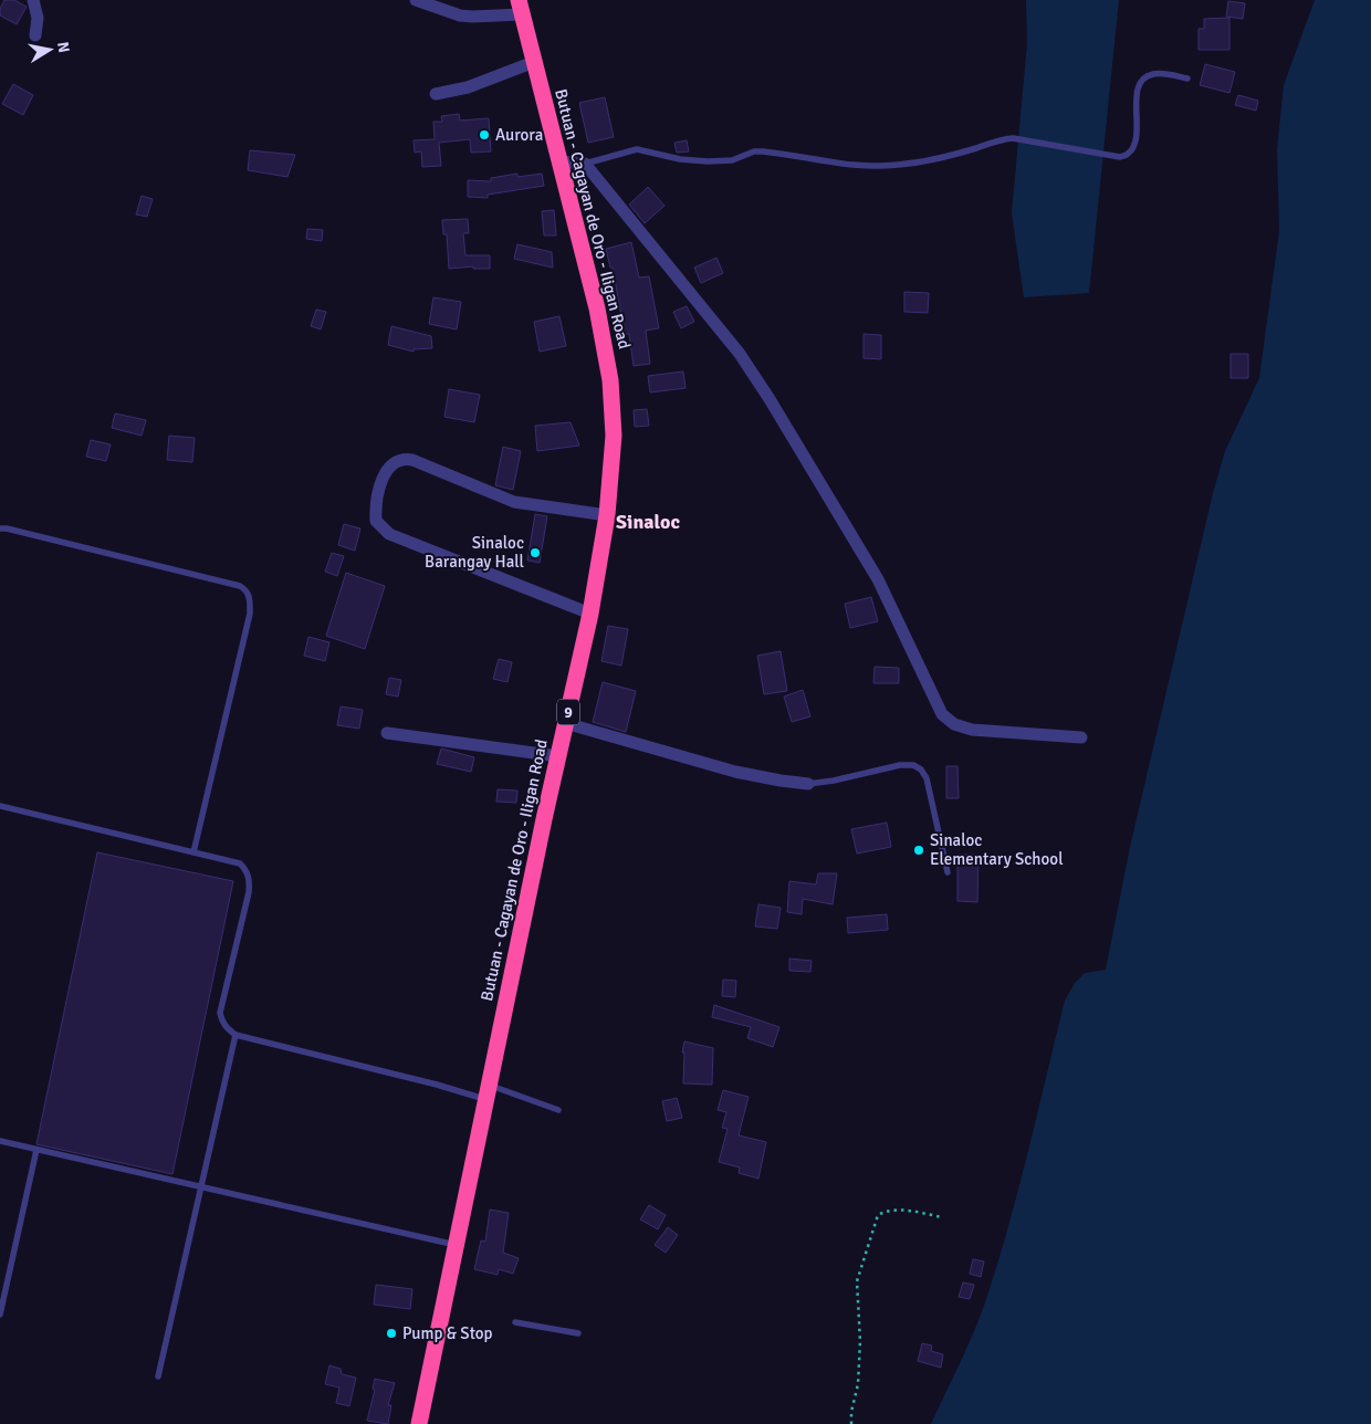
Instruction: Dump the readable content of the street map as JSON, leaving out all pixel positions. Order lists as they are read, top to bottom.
{
  "streets": {
    "highway": ["Butuan - Cagayan de Oro - Iligan Road", "9"]
  },
  "districts": ["Sinaloc"],
  "places": [
    "Aurora",
    "Sinaloc Barangay Hall",
    "Sinaloc Elementary School",
    "Pump & Stop"
  ],
  "north": "right"
}
